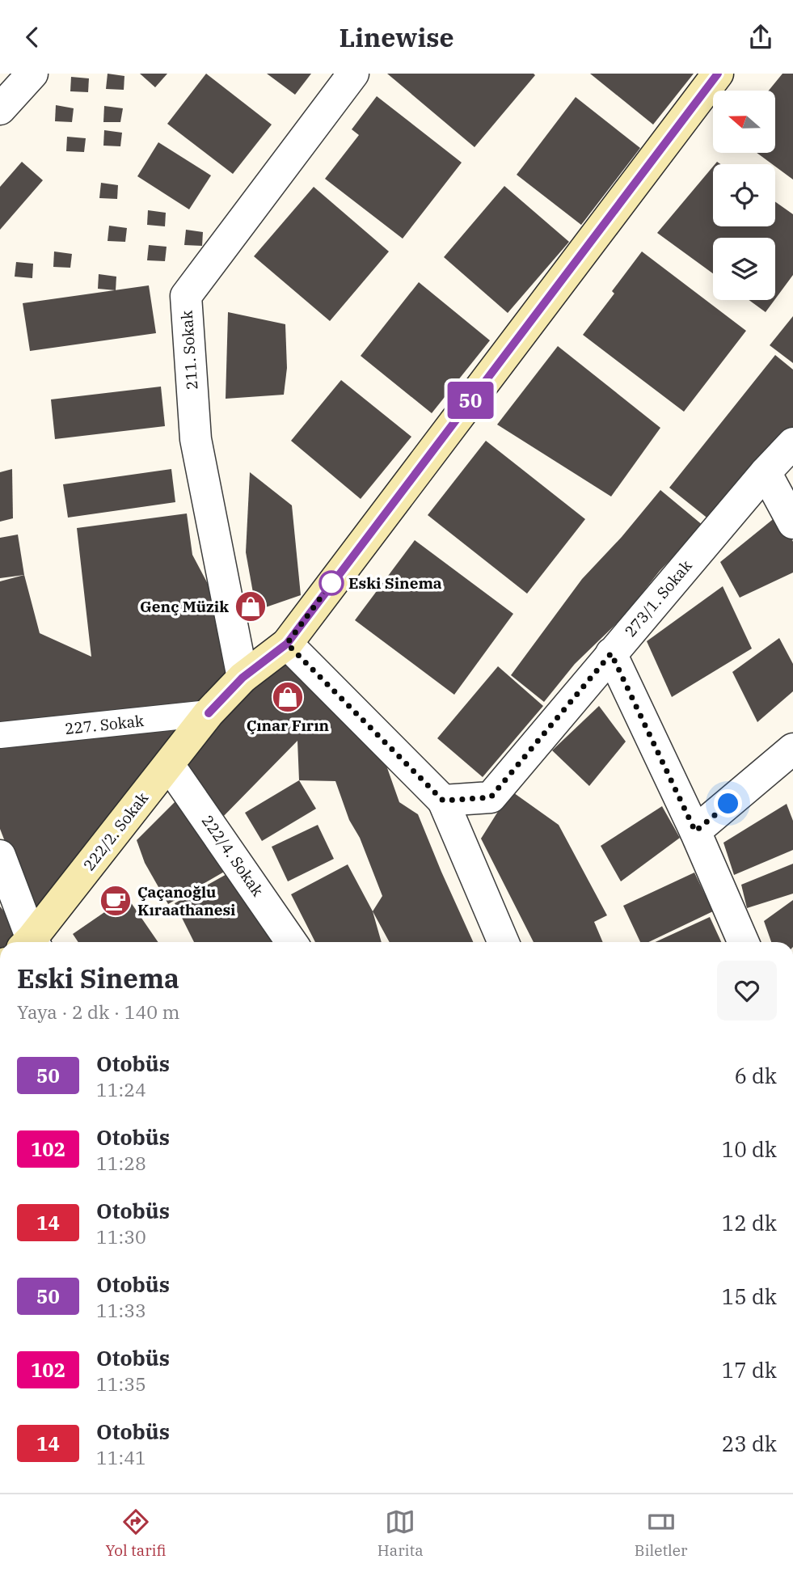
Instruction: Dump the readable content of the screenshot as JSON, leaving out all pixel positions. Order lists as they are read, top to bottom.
{
  "streets": {
    "main road": ["222/2. Sokak"],
    "street": [
      "211. Sokak",
      "273/1. Sokak",
      "227. Sokak",
      "222/4. Sokak"
    ]
  },
  "crossings": [
    ["211. Sokak", "222/2. Sokak"],
    ["227. Sokak", "222/2. Sokak"],
    ["222/2. Sokak", "222/4. Sokak"]
  ],
  "places": {
    "other": ["Eski Sinema"],
    "shop": ["Genç Müzik", "Çınar Fırın"],
    "cafe": ["Çaçanoğlu Kıraathanesi"]
  },
  "lines": ["bus line 50"],
  "north": "left",
  "page": {
    "header": "Linewise",
    "on_map": "50",
    "heading": ["Eski Sinema", "Yaya · 2 dk · 140 m"],
    "list": [
      {
        "mark": "50",
        "name": "Otobüs",
        "note": "11:24",
        "value": "6 dk"
      },
      {
        "mark": "102",
        "name": "Otobüs",
        "note": "11:28",
        "value": "10 dk"
      },
      {
        "mark": "14",
        "name": "Otobüs",
        "note": "11:30",
        "value": "12 dk"
      },
      {
        "mark": "50",
        "name": "Otobüs",
        "note": "11:33",
        "value": "15 dk"
      },
      {
        "mark": "102",
        "name": "Otobüs",
        "note": "11:35",
        "value": "17 dk"
      },
      {
        "mark": "14",
        "name": "Otobüs",
        "note": "11:41",
        "value": "23 dk"
      }
    ],
    "tabs": ["Yol tarifi", "Harita", "Biletler"]
  }
}
